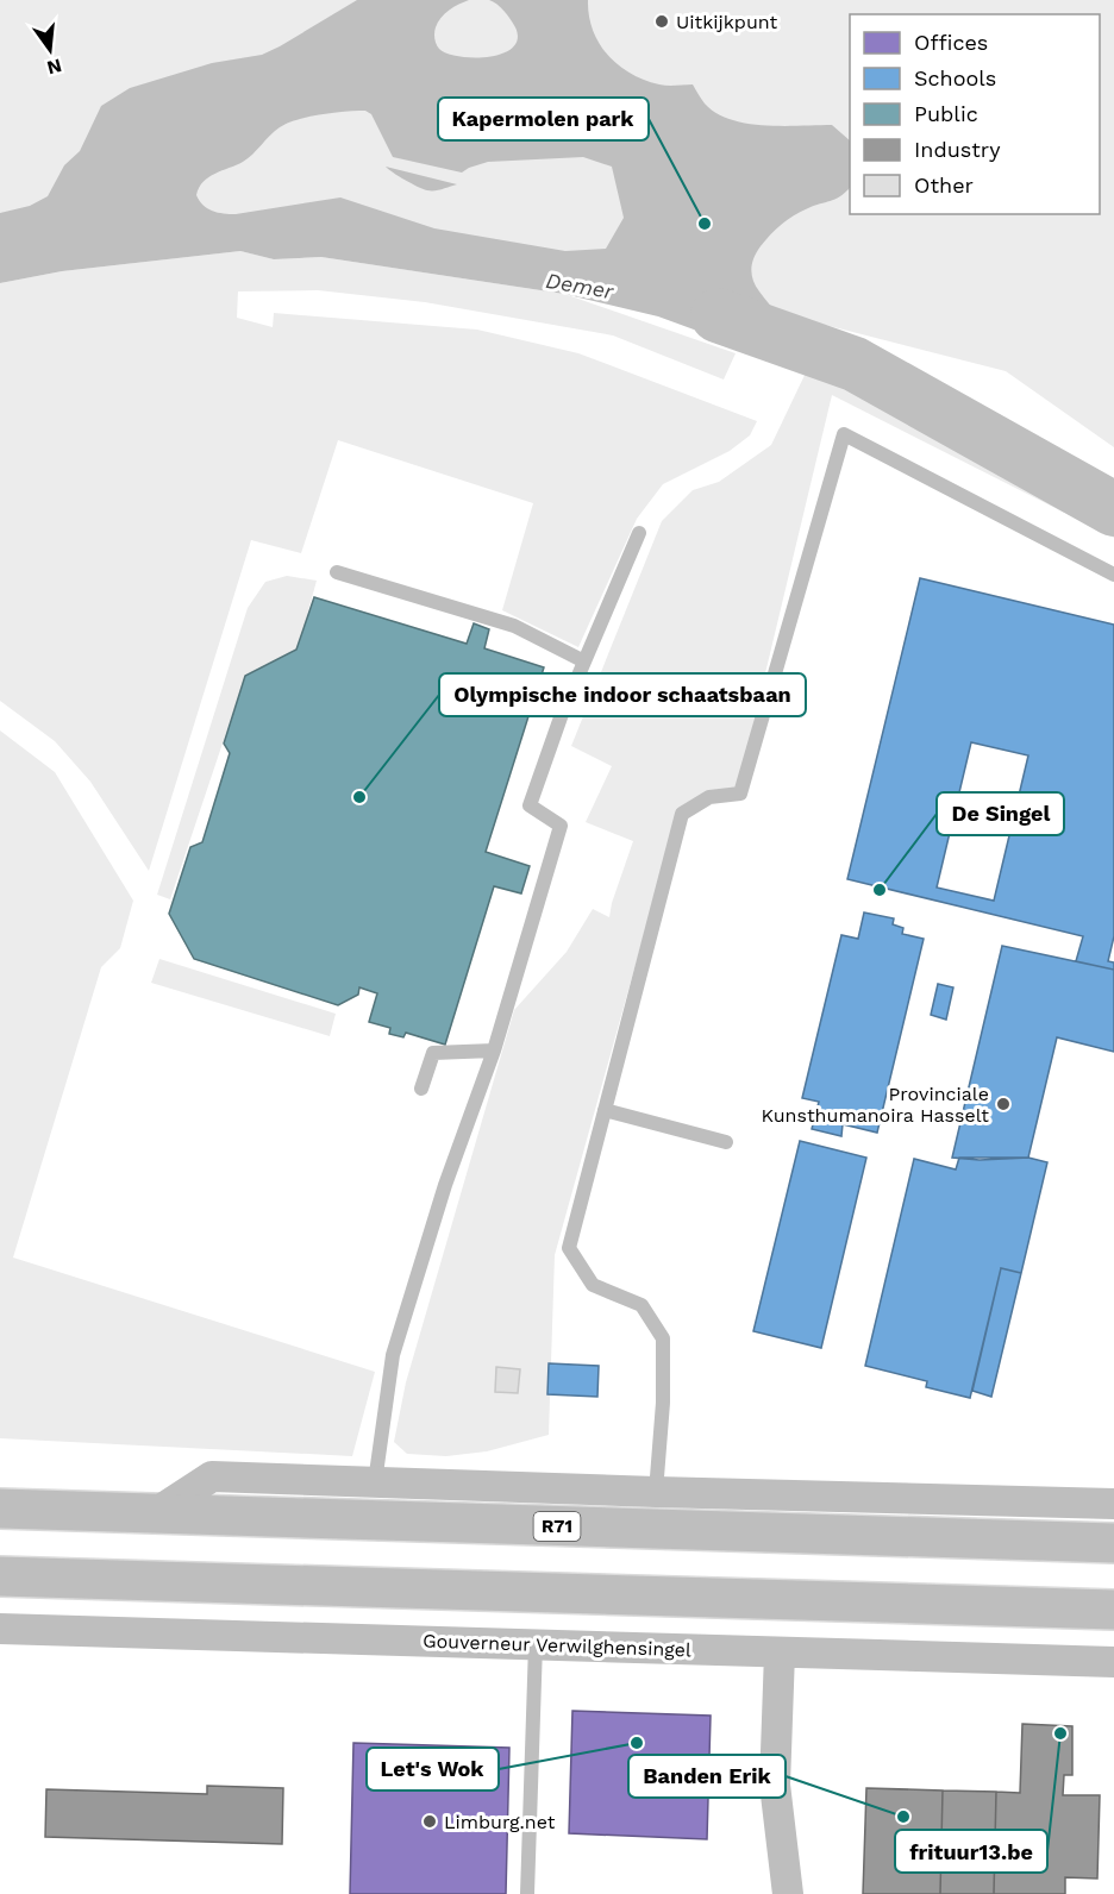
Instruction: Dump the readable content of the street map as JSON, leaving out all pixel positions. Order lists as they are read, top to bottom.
{
  "streets": {
    "highway": ["R71"],
    "street": ["Gouverneur Verwilghensingel"]
  },
  "water": ["Demer"],
  "places": [
    "Uitkijkpunt",
    "Kapermolen park",
    "Olympische indoor schaatsbaan",
    "De Singel",
    "Provinciale Kunsthumanoira Hasselt",
    "frituur13.be",
    "Let's Wok",
    "Banden Erik",
    "Limburg.net"
  ],
  "legend": [
    "Offices",
    "Schools",
    "Public",
    "Industry",
    "Other"
  ],
  "north": "bottom"
}
